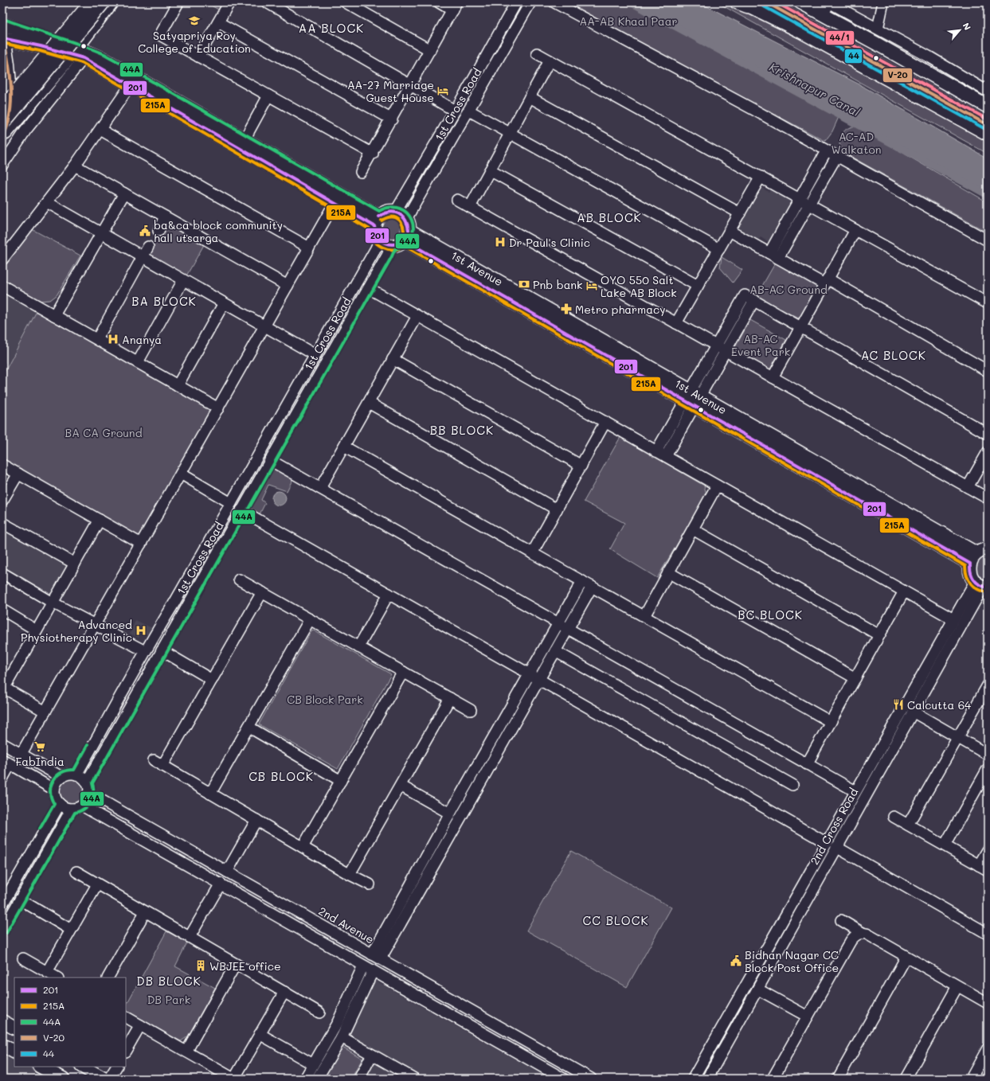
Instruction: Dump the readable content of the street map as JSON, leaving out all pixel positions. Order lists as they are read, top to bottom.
{
  "streets": {
    "main road": ["1st Avenue"],
    "street": ["1st Cross Road", "2nd Cross Road", "2nd Avenue"]
  },
  "crossings": [
    ["1st Cross Road", "1st Avenue"],
    ["1st Cross Road", "2nd Avenue"]
  ],
  "districts": [
    "AA BLOCK",
    "AB BLOCK",
    "BA BLOCK",
    "AC BLOCK",
    "BB BLOCK",
    "BC BLOCK",
    "CB BLOCK",
    "CC BLOCK",
    "DB BLOCK"
  ],
  "water": ["Krishnapur Canal"],
  "parks": [
    "AA-AB Khaal Paar",
    "AC-AD Walkaton",
    "AB-AC Ground",
    "AB-AC Event Park",
    "BA CA Ground",
    "CB Block Park",
    "DB Park"
  ],
  "places": {
    "school or university": ["Satyapriya Roy College of Education"],
    "hotel": ["AA-27 Marriage Guest House", "OYO 550 Salt Lake AB Block"],
    "public building": ["ba&ca block community hall utsarga", "Bidhan Nagar CC Block Post Office"],
    "hospital": ["Dr Paul's Clinic", "Ananya", "Advanced Physiotherapy Clinic"],
    "bank": ["Pnb bank"],
    "pharmacy": ["Metro pharmacy"],
    "restaurant": ["Calcutta 64"],
    "supermarket": ["FabIndia"],
    "building": ["WBJEE office"]
  },
  "lines": [
    "transit line V-20",
    "transit line 44/1",
    "transit line 44",
    "transit line 44A",
    "transit line 201",
    "transit line 215A"
  ],
  "legend": [
    "201",
    "215A",
    "44A",
    "V-20",
    "44"
  ],
  "north": "top right"
}
